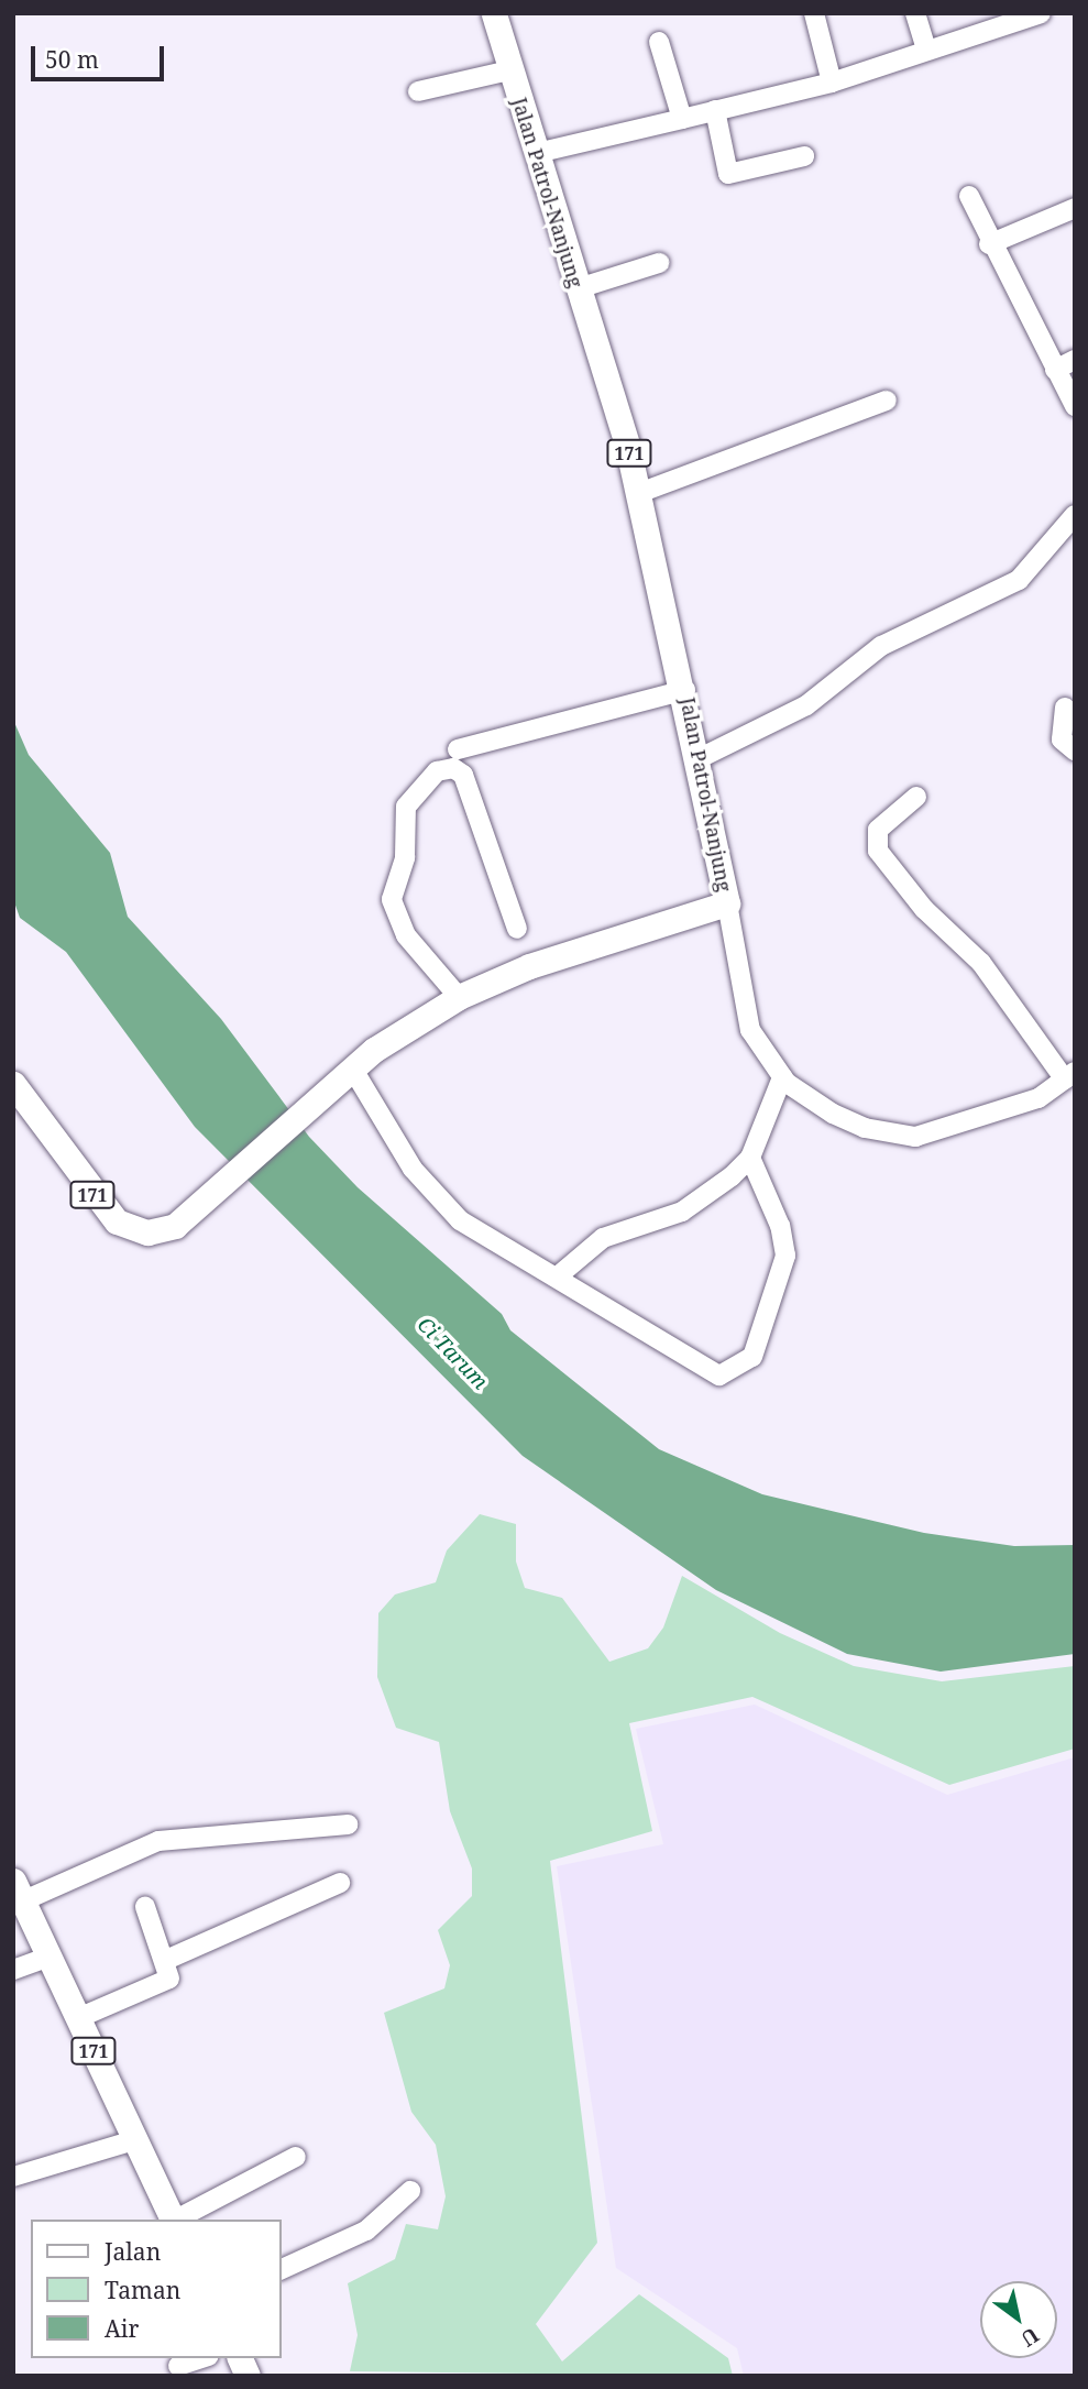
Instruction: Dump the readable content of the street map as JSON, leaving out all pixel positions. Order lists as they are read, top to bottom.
{
  "streets": {
    "main road": ["Jalan Patrol-Nanjung", "171"]
  },
  "water": ["Ci Tarum"],
  "legend": ["Jalan", "Taman", "Air"],
  "scale_bar": "50 m",
  "north": "bottom right"
}
